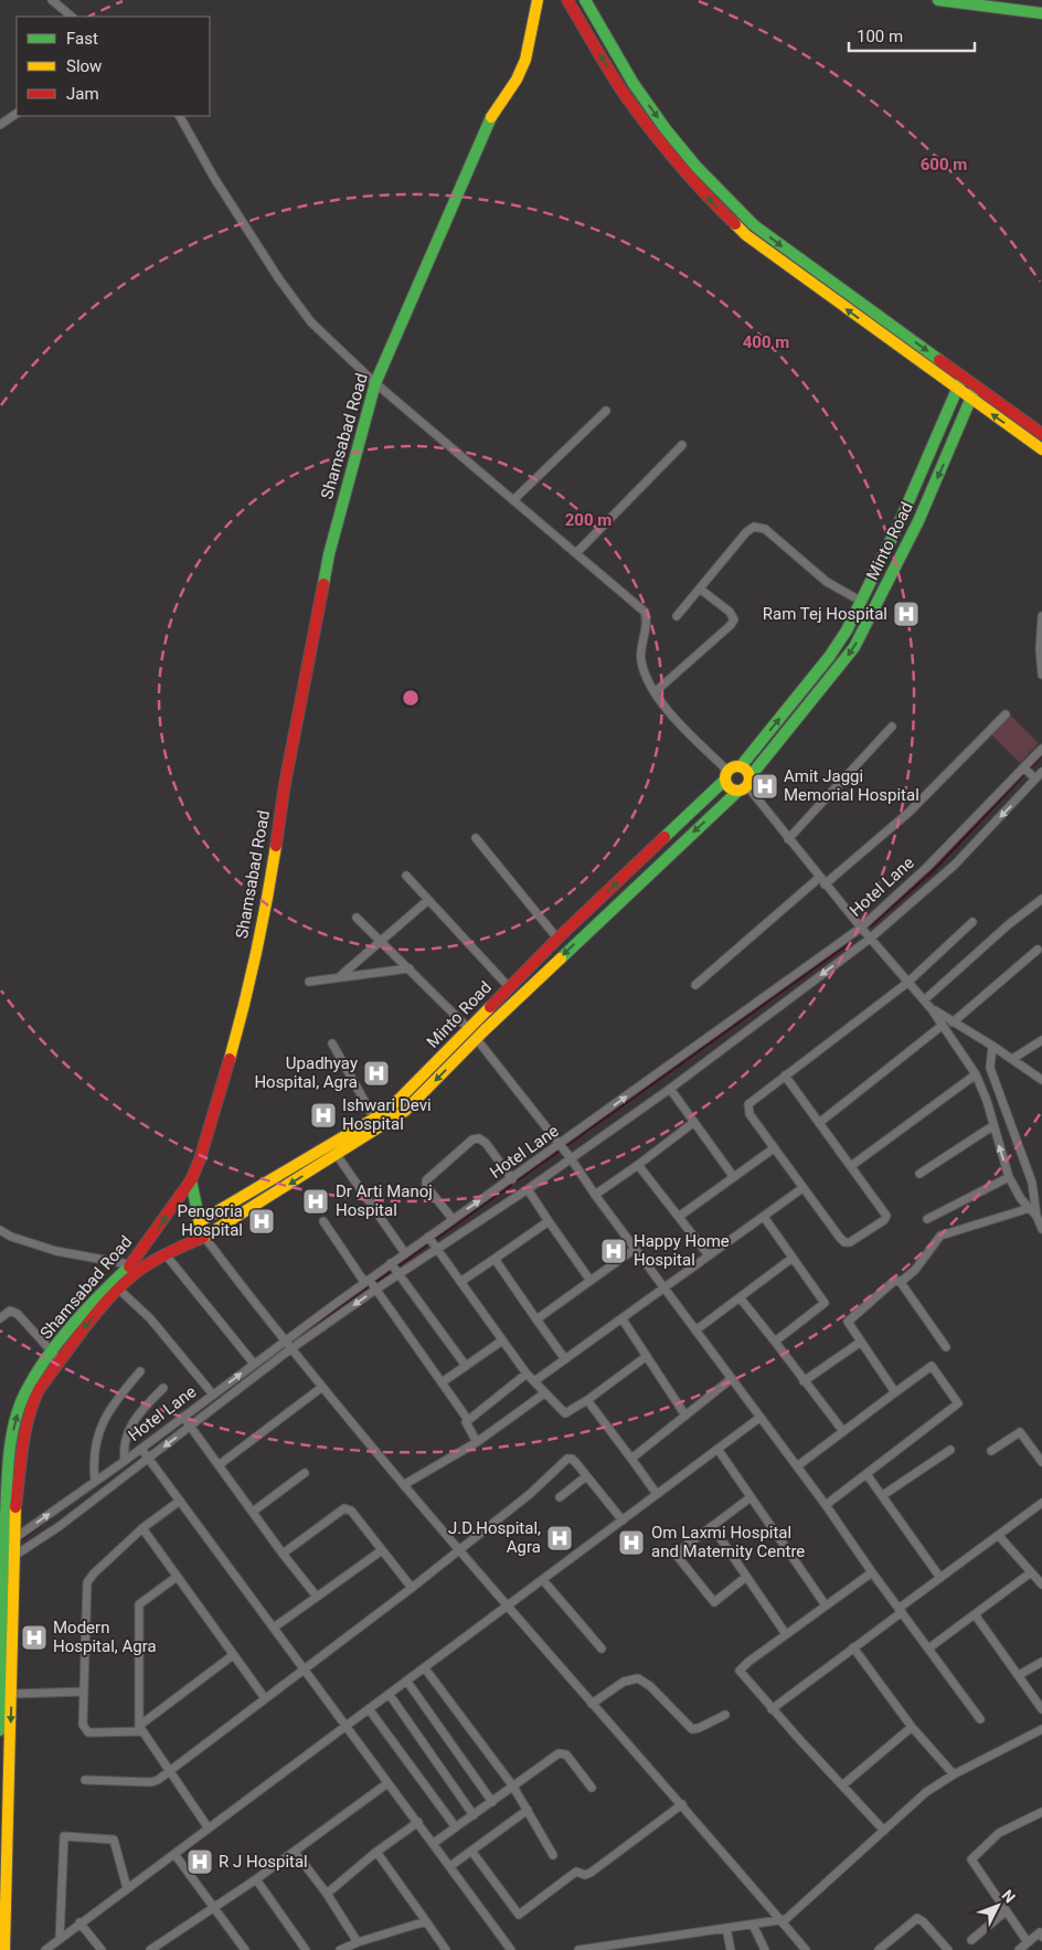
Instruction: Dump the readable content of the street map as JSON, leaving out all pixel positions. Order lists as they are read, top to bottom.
{
  "streets": {
    "main road": ["Shamsabad Road", "Minto Road"],
    "street": ["Hotel Lane"]
  },
  "crossings": [
    ["Shamsabad Road", "Minto Road"],
    ["Shamsabad Road", "Hotel Lane"]
  ],
  "places": {
    "hospital": [
      "Ram Tej Hospital",
      "Amit Jaggi Memorial Hospital",
      "Upadhyay Hospital, Agra",
      "Ishwari Devi Hospital",
      "Dr Arti Manoj Hospital",
      "Pengoria Hospital",
      "Happy Home Hospital",
      "J.D.Hospital, Agra",
      "Om Laxmi Hospital and Maternity Centre",
      "Modern Hospital, Agra",
      "R J Hospital"
    ]
  },
  "legend": ["Fast", "Slow", "Jam"],
  "scale_bar": "100 m",
  "north": "top right",
  "rings": ["600 m", "400 m", "200 m"]
}
